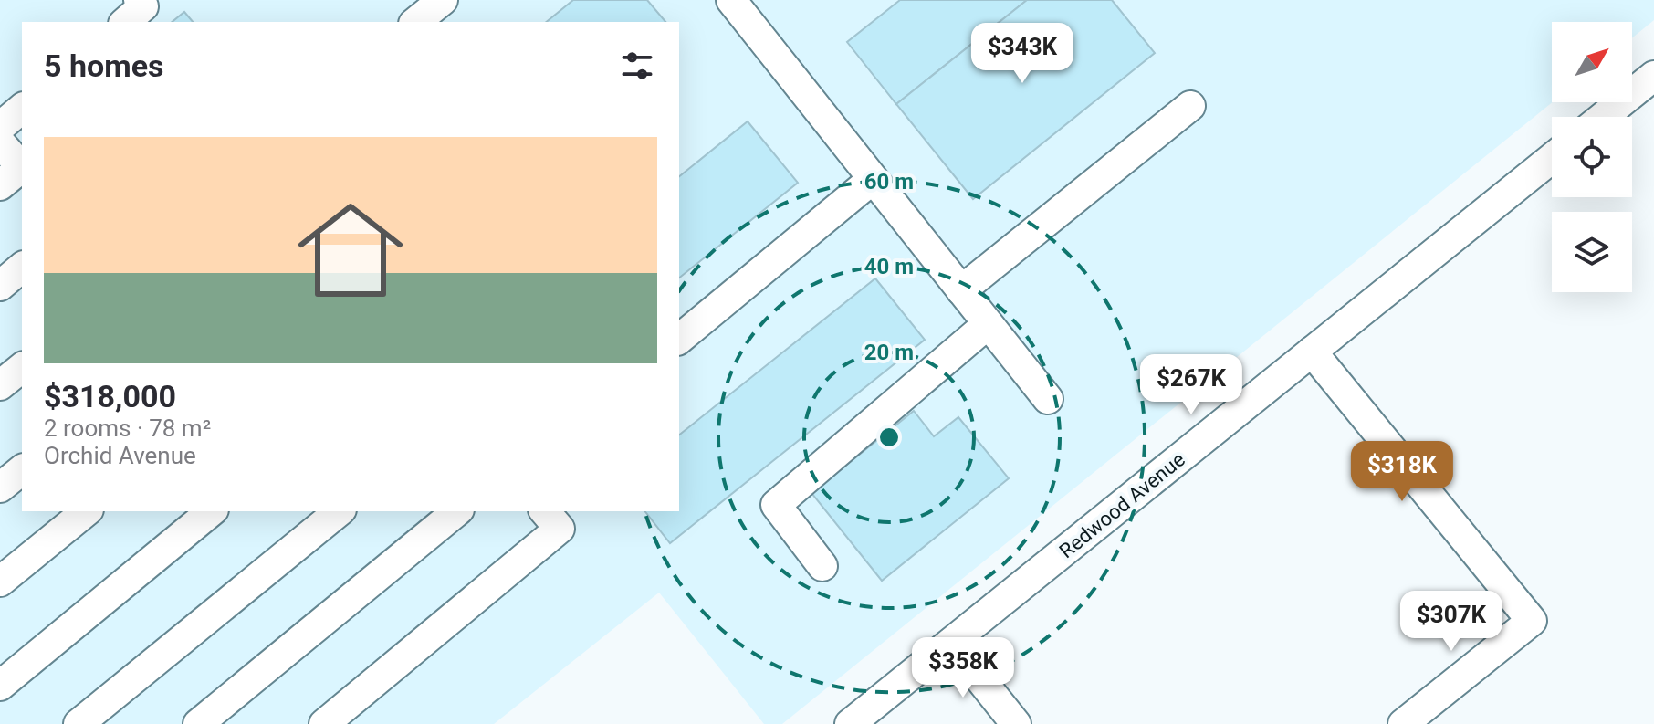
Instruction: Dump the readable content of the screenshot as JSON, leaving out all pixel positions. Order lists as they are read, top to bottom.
{
  "streets": {
    "street": ["Redwood Avenue"]
  },
  "north": "top right",
  "page": {
    "heading": "5 homes",
    "price": [
      "$343K",
      "$267K",
      "$318K",
      "$307K",
      "$358K"
    ],
    "list": [
      {
        "name": "$318,000",
        "note": "2 rooms · 78 m² · Orchid Avenue"
      }
    ]
  },
  "rings": ["60 m", "40 m", "20 m"]
}
